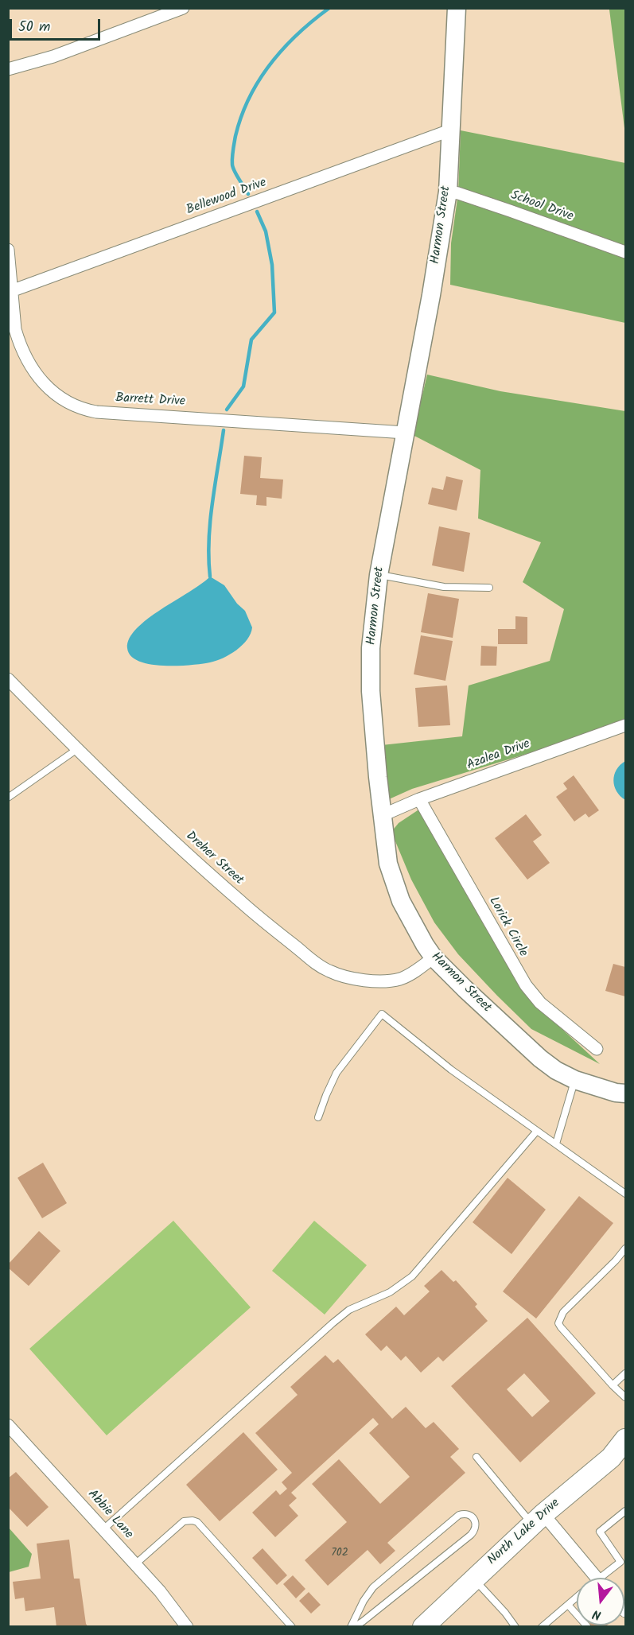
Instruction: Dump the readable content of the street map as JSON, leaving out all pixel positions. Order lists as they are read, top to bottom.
{
  "streets": {
    "main road": ["North Lake Drive"],
    "street": [
      "Bellewood Drive",
      "School Drive",
      "Harmon Street",
      "Barrett Drive",
      "Azalea Drive",
      "Dreher Street",
      "Lorick Circle",
      "Abbie Lane"
    ]
  },
  "crossings": [
    ["Bellewood Drive", "Harmon Street"],
    ["Bellewood Drive", "Barrett Drive"],
    ["School Drive", "Harmon Street"],
    ["Harmon Street", "Barrett Drive"],
    ["Harmon Street", "Azalea Drive"],
    ["Harmon Street", "Dreher Street"],
    ["Azalea Drive", "Lorick Circle"]
  ],
  "house_numbers": ["702"],
  "scale_bar": "50 m",
  "north": "bottom"
}
